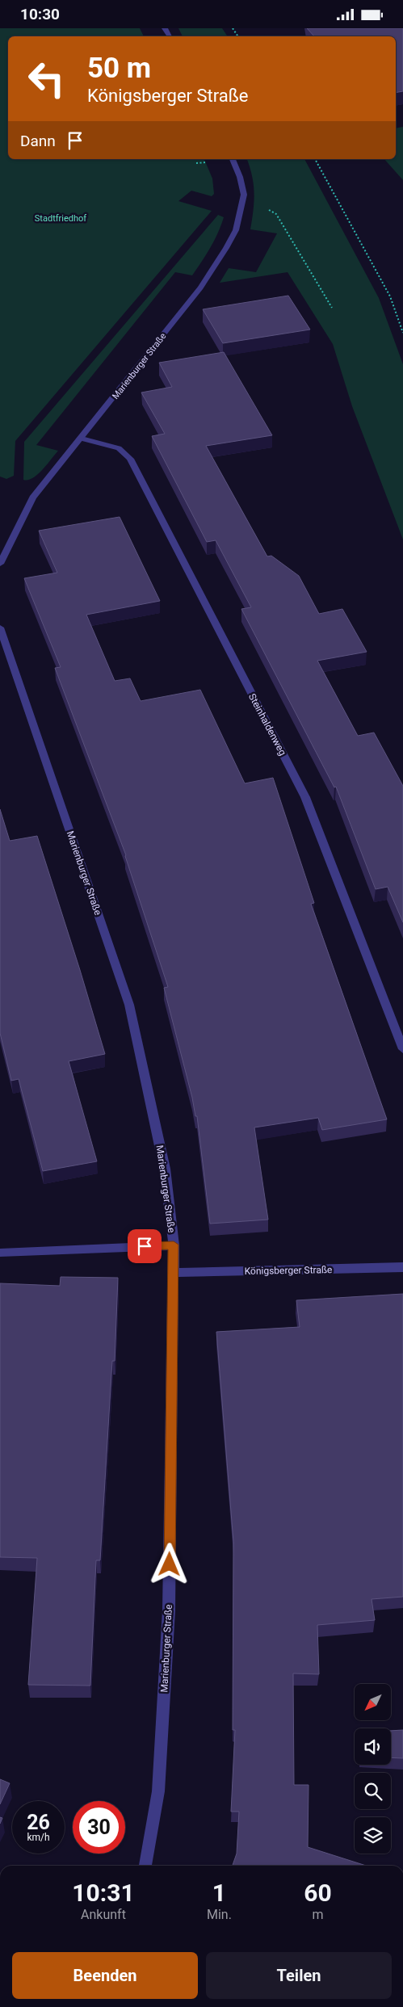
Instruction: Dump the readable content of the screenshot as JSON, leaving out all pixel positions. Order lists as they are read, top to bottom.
{
  "streets": {
    "street": ["Marienburger Straße", "Steinhaldenweg", "Königsberger Straße"]
  },
  "crossings": [
    ["Marienburger Straße", "Steinhaldenweg"],
    ["Marienburger Straße", "Königsberger Straße"]
  ],
  "parks": ["Stadtfriedhof"],
  "north": "bottom left",
  "page": {
    "status": "10:30",
    "turn": ["50 m", "Königsberger Straße"],
    "then": "Dann",
    "speed": "26 km/h",
    "limit": "30",
    "eta": [
      "10:31",
      "Ankunft",
      "1",
      "Min.",
      "60",
      "m"
    ],
    "buttons": ["Beenden", "Teilen"]
  }
}
